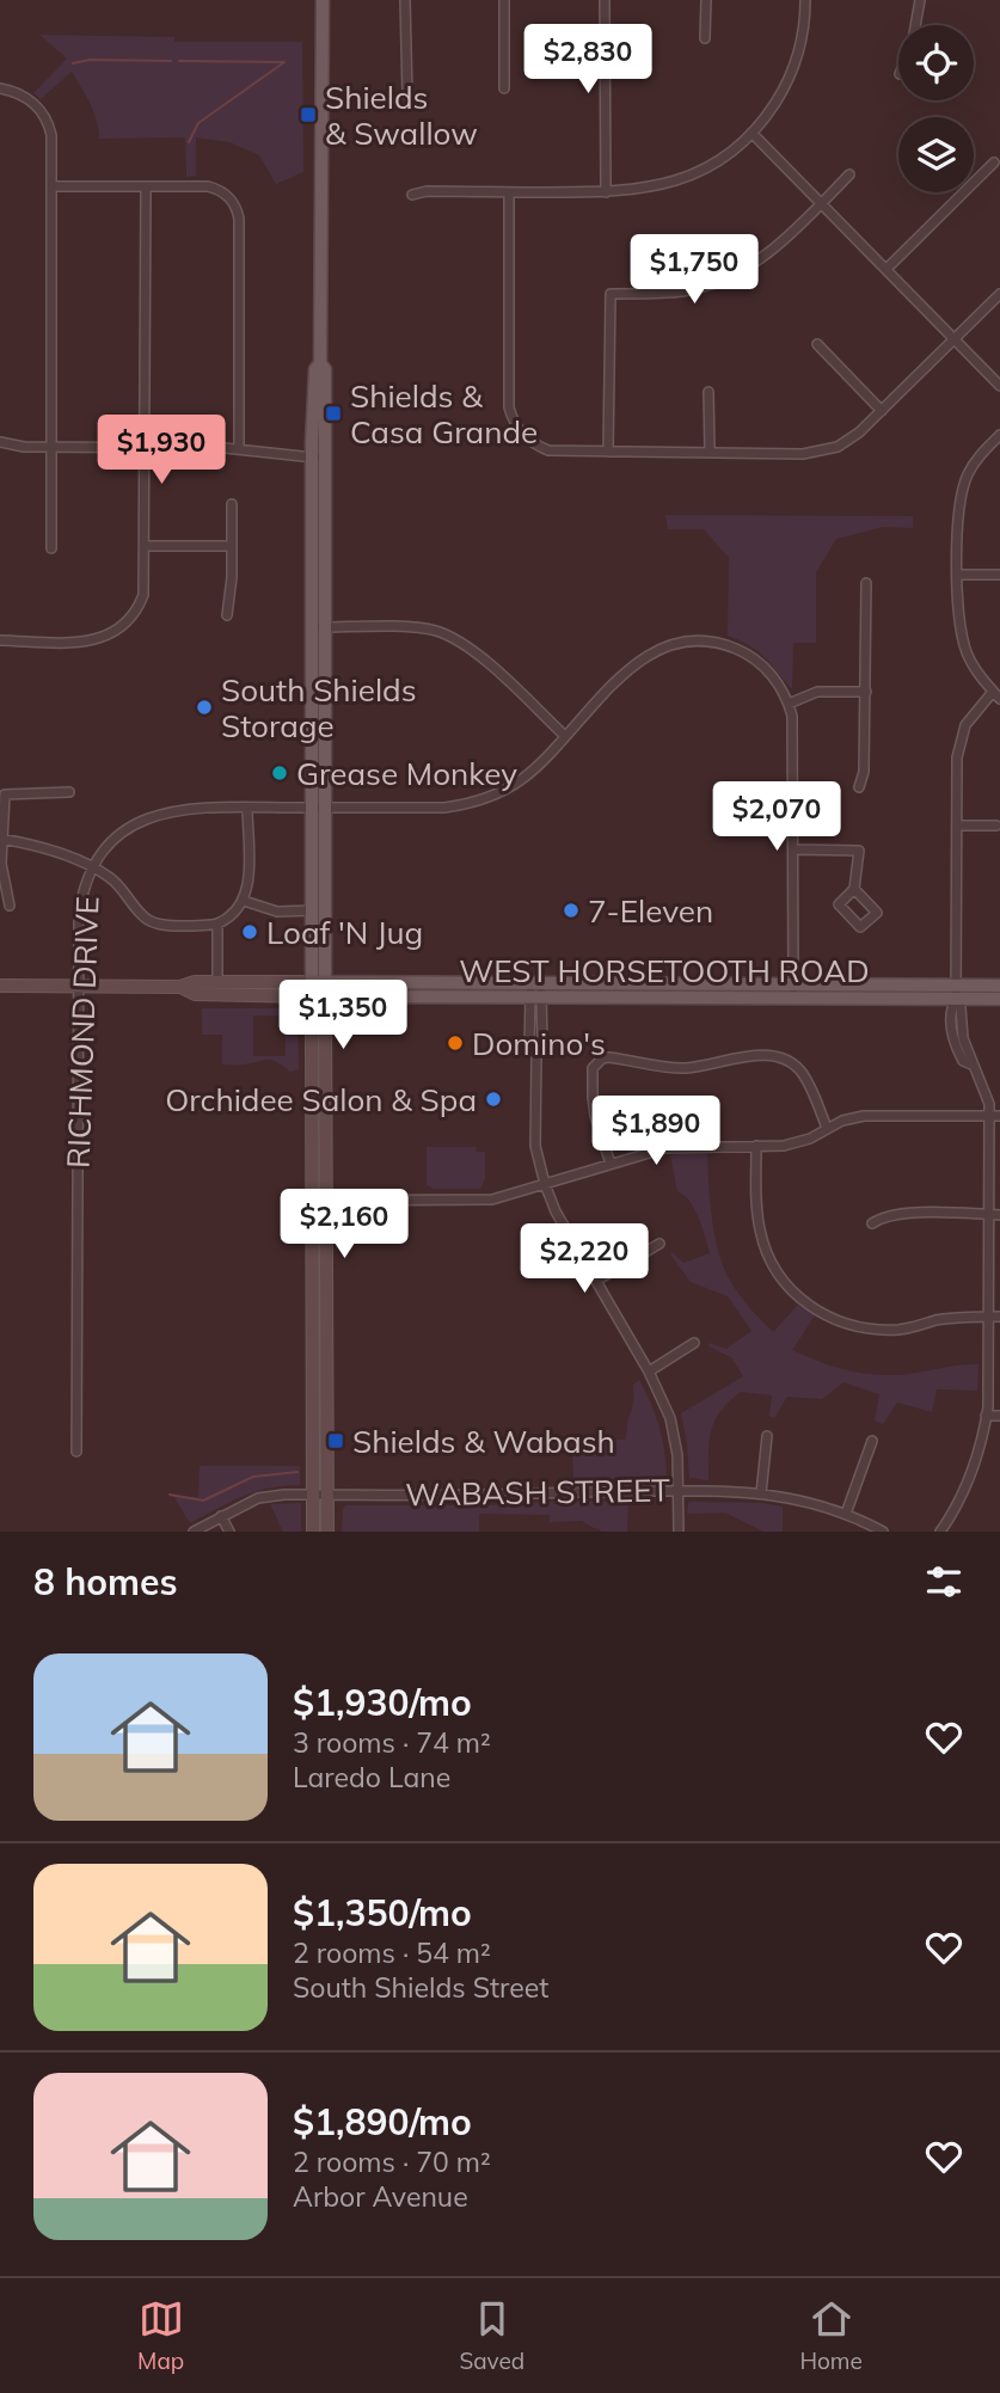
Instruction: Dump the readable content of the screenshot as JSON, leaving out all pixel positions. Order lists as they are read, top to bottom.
{
  "streets": {
    "main road": ["WEST HORSETOOTH ROAD"],
    "street": ["RICHMOND DRIVE", "WABASH STREET"]
  },
  "crossings": [
    ["WEST HORSETOOTH ROAD", "RICHMOND DRIVE"]
  ],
  "places": {
    "transit": ["Shields & Swallow", "Shields & Casa Grande", "Shields & Wabash"],
    "other": [
      "South Shields Storage",
      "Grease Monkey",
      "7-Eleven",
      "Loaf 'N Jug",
      "Domino's",
      "Orchidee Salon & Spa"
    ]
  },
  "page": {
    "price": [
      "$2,830",
      "$1,750",
      "$1,930",
      "$2,070",
      "$1,350",
      "$1,890",
      "$2,160",
      "$2,220"
    ],
    "heading": "8 homes",
    "list": [
      {
        "name": "$1,930/mo",
        "note": "3 rooms · 74 m² · Laredo Lane"
      },
      {
        "name": "$1,350/mo",
        "note": "2 rooms · 54 m² · South Shields Street"
      },
      {
        "name": "$1,890/mo",
        "note": "2 rooms · 70 m² · Arbor Avenue"
      }
    ],
    "tabs": ["Map", "Saved", "Home"]
  }
}
